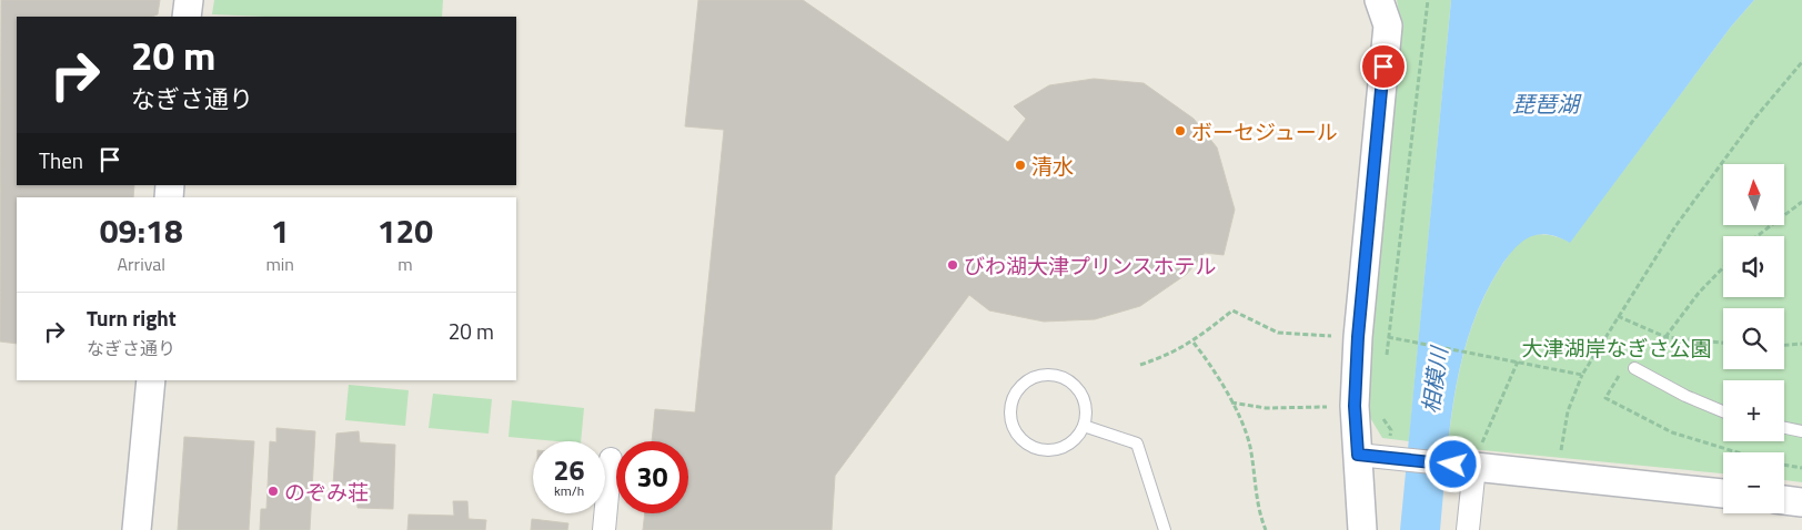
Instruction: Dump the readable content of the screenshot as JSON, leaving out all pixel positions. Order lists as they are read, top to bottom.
{
  "water": ["琵琶湖", "相模川"],
  "parks": ["大津湖岸なぎさ公園"],
  "places": [
    "ボーセジュール",
    "清水",
    "びわ湖大津プリンスホテル",
    "のぞみ荘"
  ],
  "north": "top",
  "page": {
    "turn": ["20 m", "なぎさ通り"],
    "then": "Then",
    "map_buttons": ["+", "−"],
    "eta": [
      "09:18",
      "Arrival",
      "1",
      "min",
      "120",
      "m"
    ],
    "list": [
      {
        "name": "Turn right",
        "note": "なぎさ通り",
        "value": "20 m"
      }
    ],
    "speed": "26 km/h",
    "limit": "30"
  }
}
